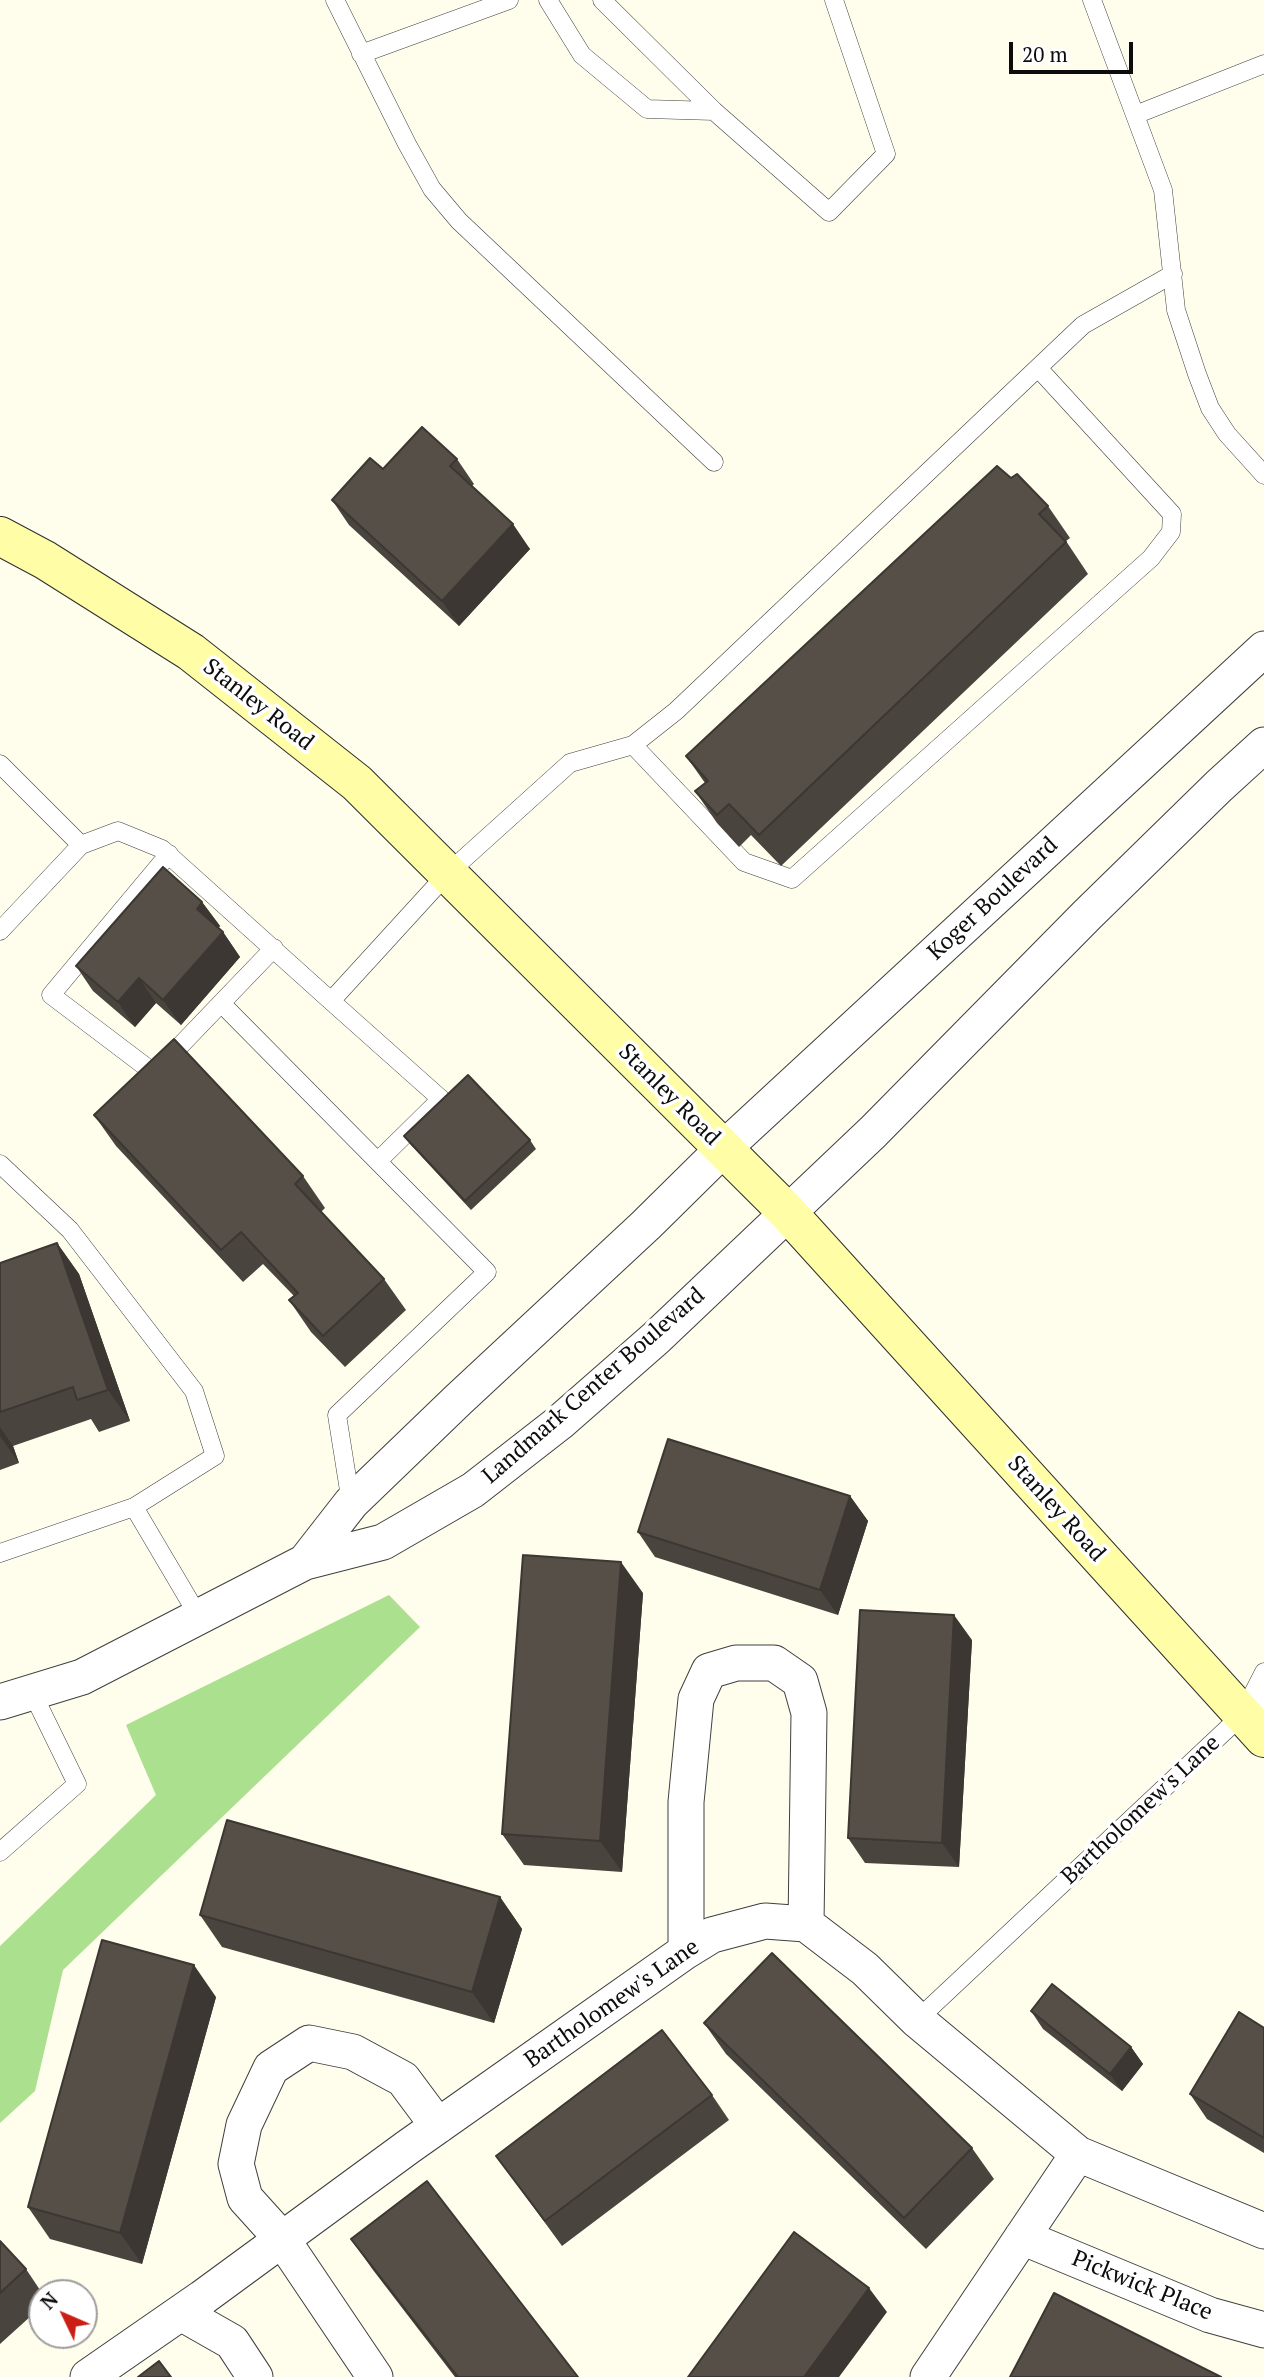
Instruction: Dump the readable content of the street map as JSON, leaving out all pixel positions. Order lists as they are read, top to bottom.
{
  "streets": {
    "street": [
      "Stanley Road",
      "Koger Boulevard",
      "Landmark Center Boulevard",
      "Bartholomew's Lane",
      "Pickwick Place"
    ]
  },
  "crossings": [
    ["Stanley Road", "Koger Boulevard"],
    ["Stanley Road", "Landmark Center Boulevard"],
    ["Stanley Road", "Bartholomew's Lane"],
    ["Koger Boulevard", "Landmark Center Boulevard"]
  ],
  "scale_bar": "20 m",
  "north": "top left"
}
